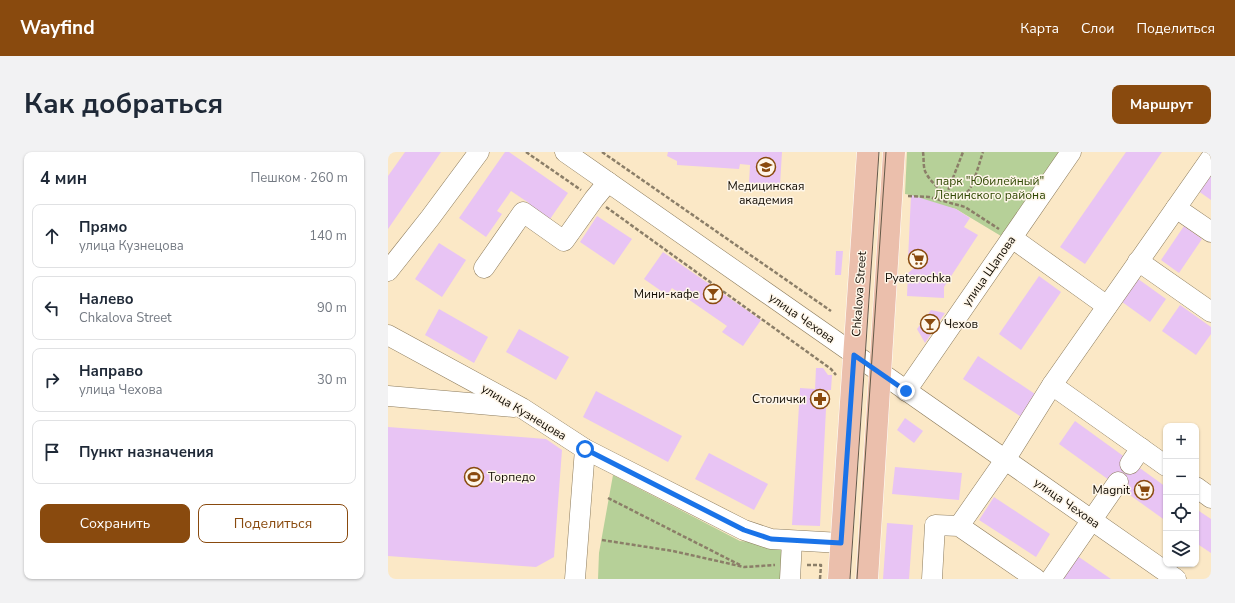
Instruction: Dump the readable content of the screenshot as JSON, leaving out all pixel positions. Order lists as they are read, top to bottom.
{
  "streets": {
    "main road": ["Chkalova Street"],
    "street": ["улица Щапова", "улица Чехова", "улица Кузнецова"]
  },
  "crossings": [
    ["улица Щапова", "улица Чехова"],
    ["Chkalova Street", "улица Чехова"],
    ["Chkalova Street", "улица Кузнецова"]
  ],
  "parks": ["парк \"Юбилейный\" Ленинского района"],
  "places": {
    "school or university": ["Медицинская академия"],
    "supermarket": ["Pyaterochka", "Magnit"],
    "bar": ["Мини-кафе", "Чехов"],
    "pharmacy": ["Столички"],
    "sports": ["Торпедо"]
  },
  "page": {
    "header": "Wayfind",
    "nav": ["Карта", "Слои", "Поделиться"],
    "title": "Как добраться",
    "buttons": [
      "Маршрут",
      ["Сохранить", "Поделиться"]
    ],
    "heading": ["4 мин", "Пешком · 260 m"],
    "list": [
      ["Прямо", "улица Кузнецова", "140 m"],
      ["Налево", "Chkalova Street", "90 m"],
      ["Направо", "улица Чехова", "30 m"],
      "Пункт назначения"
    ],
    "map_buttons": ["+", "−"]
  }
}
